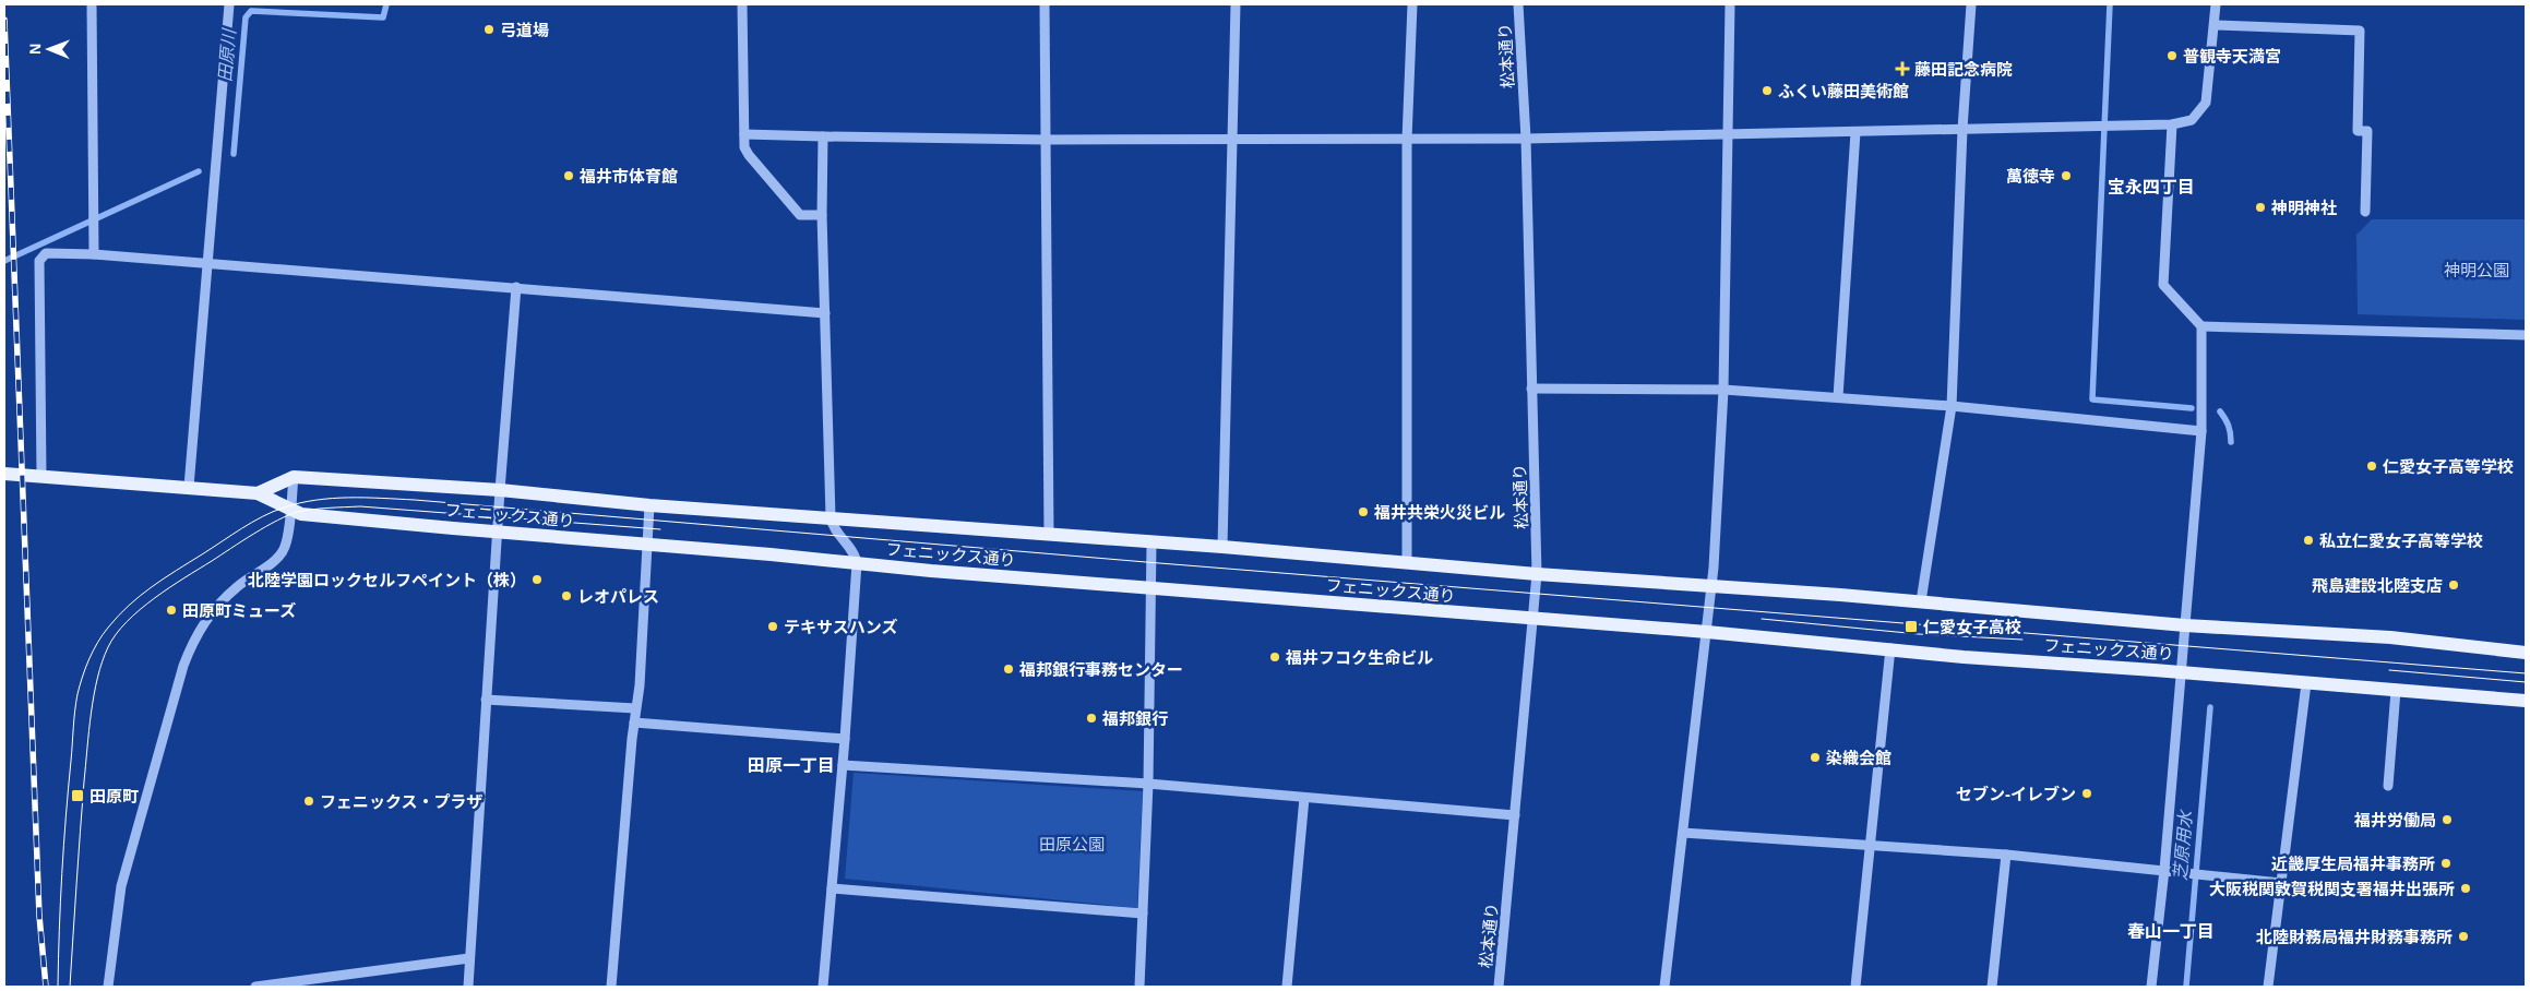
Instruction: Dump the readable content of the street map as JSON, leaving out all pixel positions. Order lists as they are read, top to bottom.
{
  "streets": {
    "main road": ["フェニックス通り"],
    "street": ["松本通り"]
  },
  "crossings": [
    ["松本通り", "フェニックス通り"]
  ],
  "districts": ["宝永四丁目", "田原一丁目", "春山一丁目"],
  "water": ["田原川", "芝原用水"],
  "parks": ["神明公園", "田原公園"],
  "places": {
    "other": [
      "弓道場",
      "普観寺天満宮",
      "ふくい藤田美術館",
      "福井市体育館",
      "萬徳寺",
      "神明神社",
      "仁愛女子高等学校",
      "福井共栄火災ビル",
      "私立仁愛女子高等学校",
      "北陸学園ロックセルフペイント（株）",
      "飛島建設北陸支店",
      "レオパレス",
      "田原町ミューズ",
      "テキサスハンズ",
      "福井フコク生命ビル",
      "福邦銀行事務センター",
      "福邦銀行",
      "染織会館",
      "セブン-イレブン",
      "フェニックス・プラザ",
      "福井労働局",
      "近畿厚生局福井事務所",
      "大阪税関敦賀税関支署福井出張所",
      "北陸財務局福井財務事務所"
    ],
    "health": ["藤田記念病院"],
    "transit": ["仁愛女子高校", "田原町"]
  },
  "north": "left"
}
